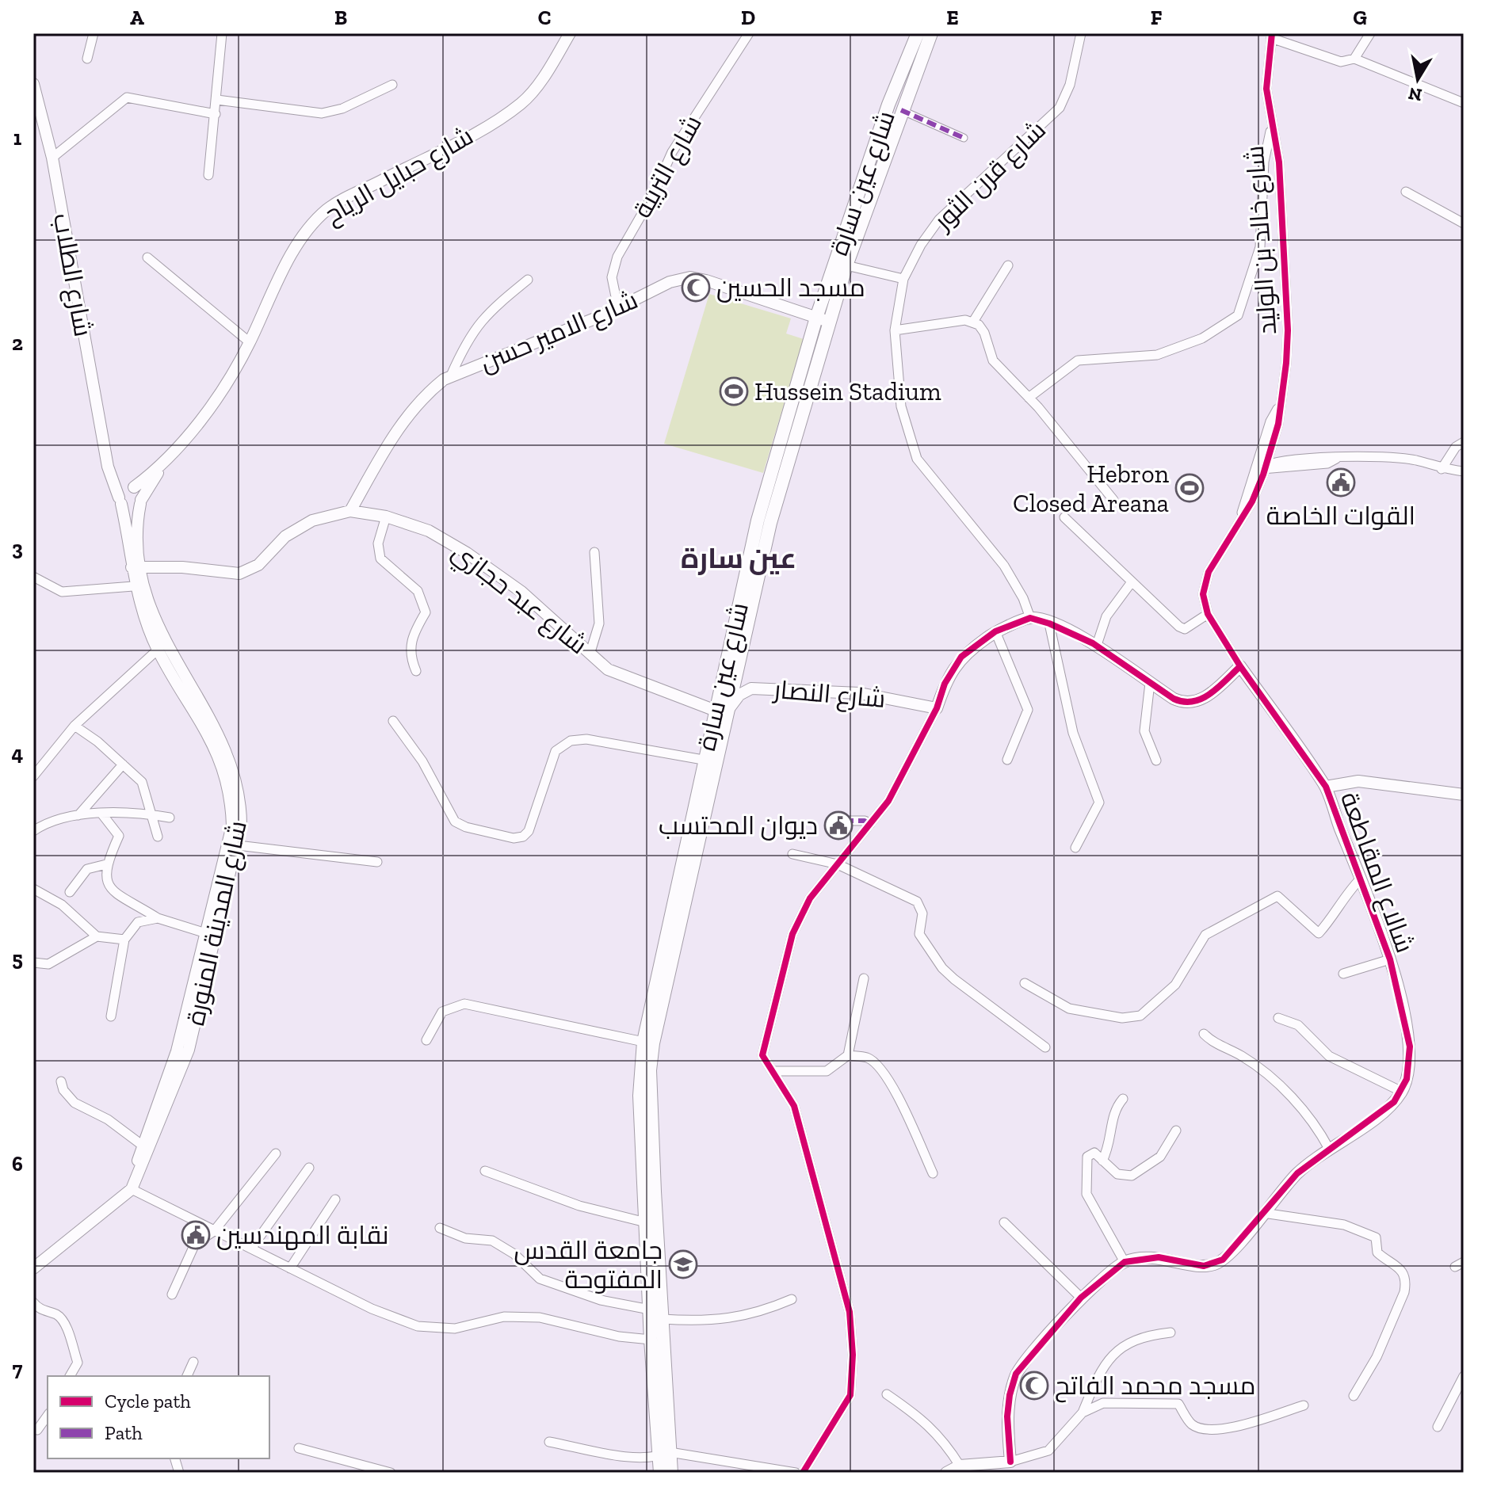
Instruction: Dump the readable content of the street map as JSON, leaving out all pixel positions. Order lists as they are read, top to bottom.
{
  "streets": {
    "main road": ["شارع عين سارة"],
    "street": [
      "شارع التربية",
      "شارع حبايل الرياح",
      "شارع قرن الثور",
      "شارع خالد بن الوليد",
      "شارع الطلاب",
      "شارع الامير حسن",
      "شارع عبد حجازي",
      "شارع النصار",
      "شالاع المقاطعة",
      "شارع المدينة المنورة"
    ]
  },
  "crossings": [
    ["شارع التربية", "شارع الامير حسن"],
    ["شارع عين سارة", "شارع الامير حسن"],
    ["شارع عين سارة", "شارع عبد حجازي"],
    ["شارع عين سارة", "شارع النصار"],
    ["شارع الطلاب", "شارع المدينة المنورة"],
    ["شارع الامير حسن", "شارع عبد حجازي"],
    ["شارع عبد حجازي", "شارع المدينة المنورة"]
  ],
  "districts": ["عين سارة"],
  "places": {
    "mosque": ["مسجد الحسين", "مسجد محمد الفاتح"],
    "sports": ["Hussein Stadium", "Hebron Closed Areana"],
    "public building": ["القوات الخاصة", "ديوان المحتسب", "نقابة المهندسين"],
    "school or university": ["جامعة القدس المفتوحة"]
  },
  "legend": ["Cycle path", "Path"],
  "north": "bottom",
  "grid": {
    "columns": [
      "A",
      "B",
      "C",
      "D",
      "E",
      "F",
      "G"
    ],
    "rows": [
      "1",
      "2",
      "3",
      "4",
      "5",
      "6",
      "7"
    ]
  }
}
